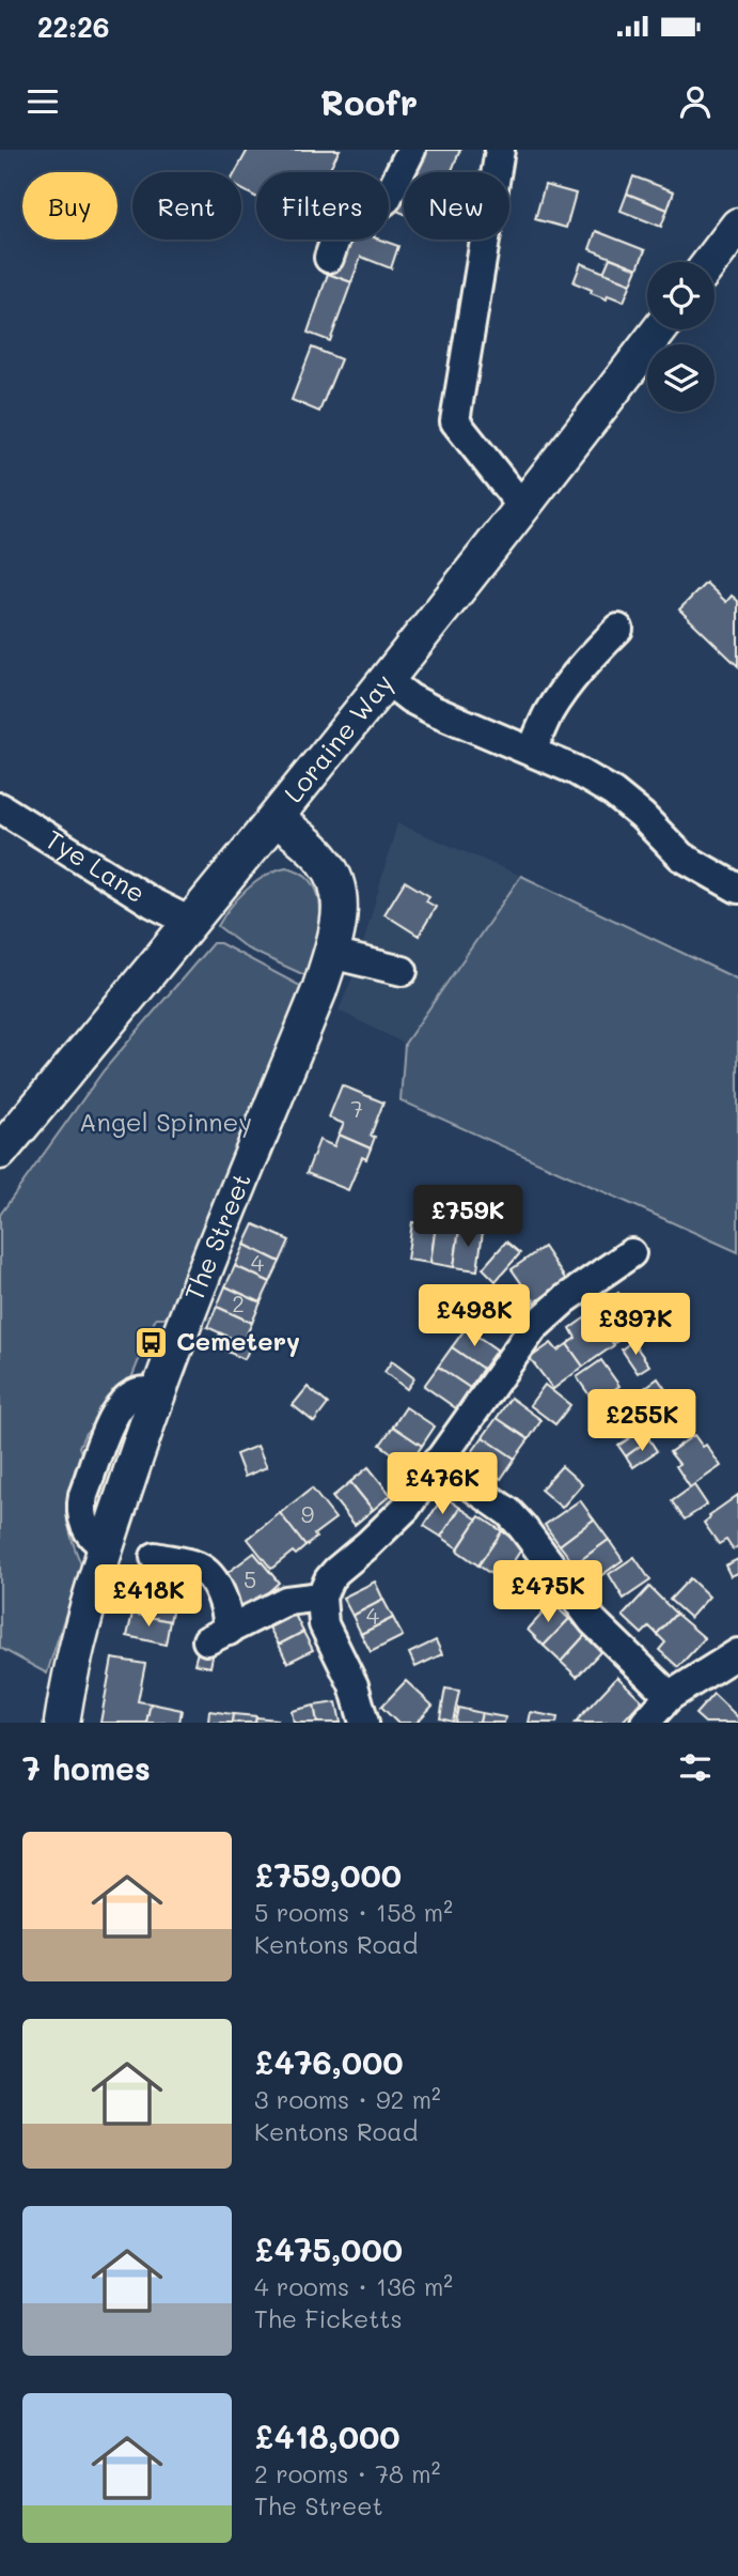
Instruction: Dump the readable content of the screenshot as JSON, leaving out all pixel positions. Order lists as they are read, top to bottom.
{
  "streets": {
    "main road": ["Loraine Way", "The Street"],
    "street": ["Tye Lane"]
  },
  "crossings": [
    ["Loraine Way", "Tye Lane"],
    ["Loraine Way", "The Street"]
  ],
  "parks": ["Angel Spinney"],
  "places": {
    "bus stop": ["Cemetery"]
  },
  "house_numbers": [
    "7",
    "4",
    "2",
    "9",
    "5",
    "4"
  ],
  "page": {
    "status": "22:26",
    "header": "Roofr",
    "chip": [
      "Buy",
      "Rent",
      "Filters",
      "New"
    ],
    "price": [
      "£759K",
      "£498K",
      "£397K",
      "£255K",
      "£476K",
      "£475K",
      "£418K"
    ],
    "heading": "7 homes",
    "list": [
      {
        "name": "£759,000",
        "note": "5 rooms · 158 m² · Kentons Road"
      },
      {
        "name": "£476,000",
        "note": "3 rooms · 92 m² · Kentons Road"
      },
      {
        "name": "£475,000",
        "note": "4 rooms · 136 m² · The Ficketts"
      },
      {
        "name": "£418,000",
        "note": "2 rooms · 78 m² · The Street"
      }
    ]
  }
}
